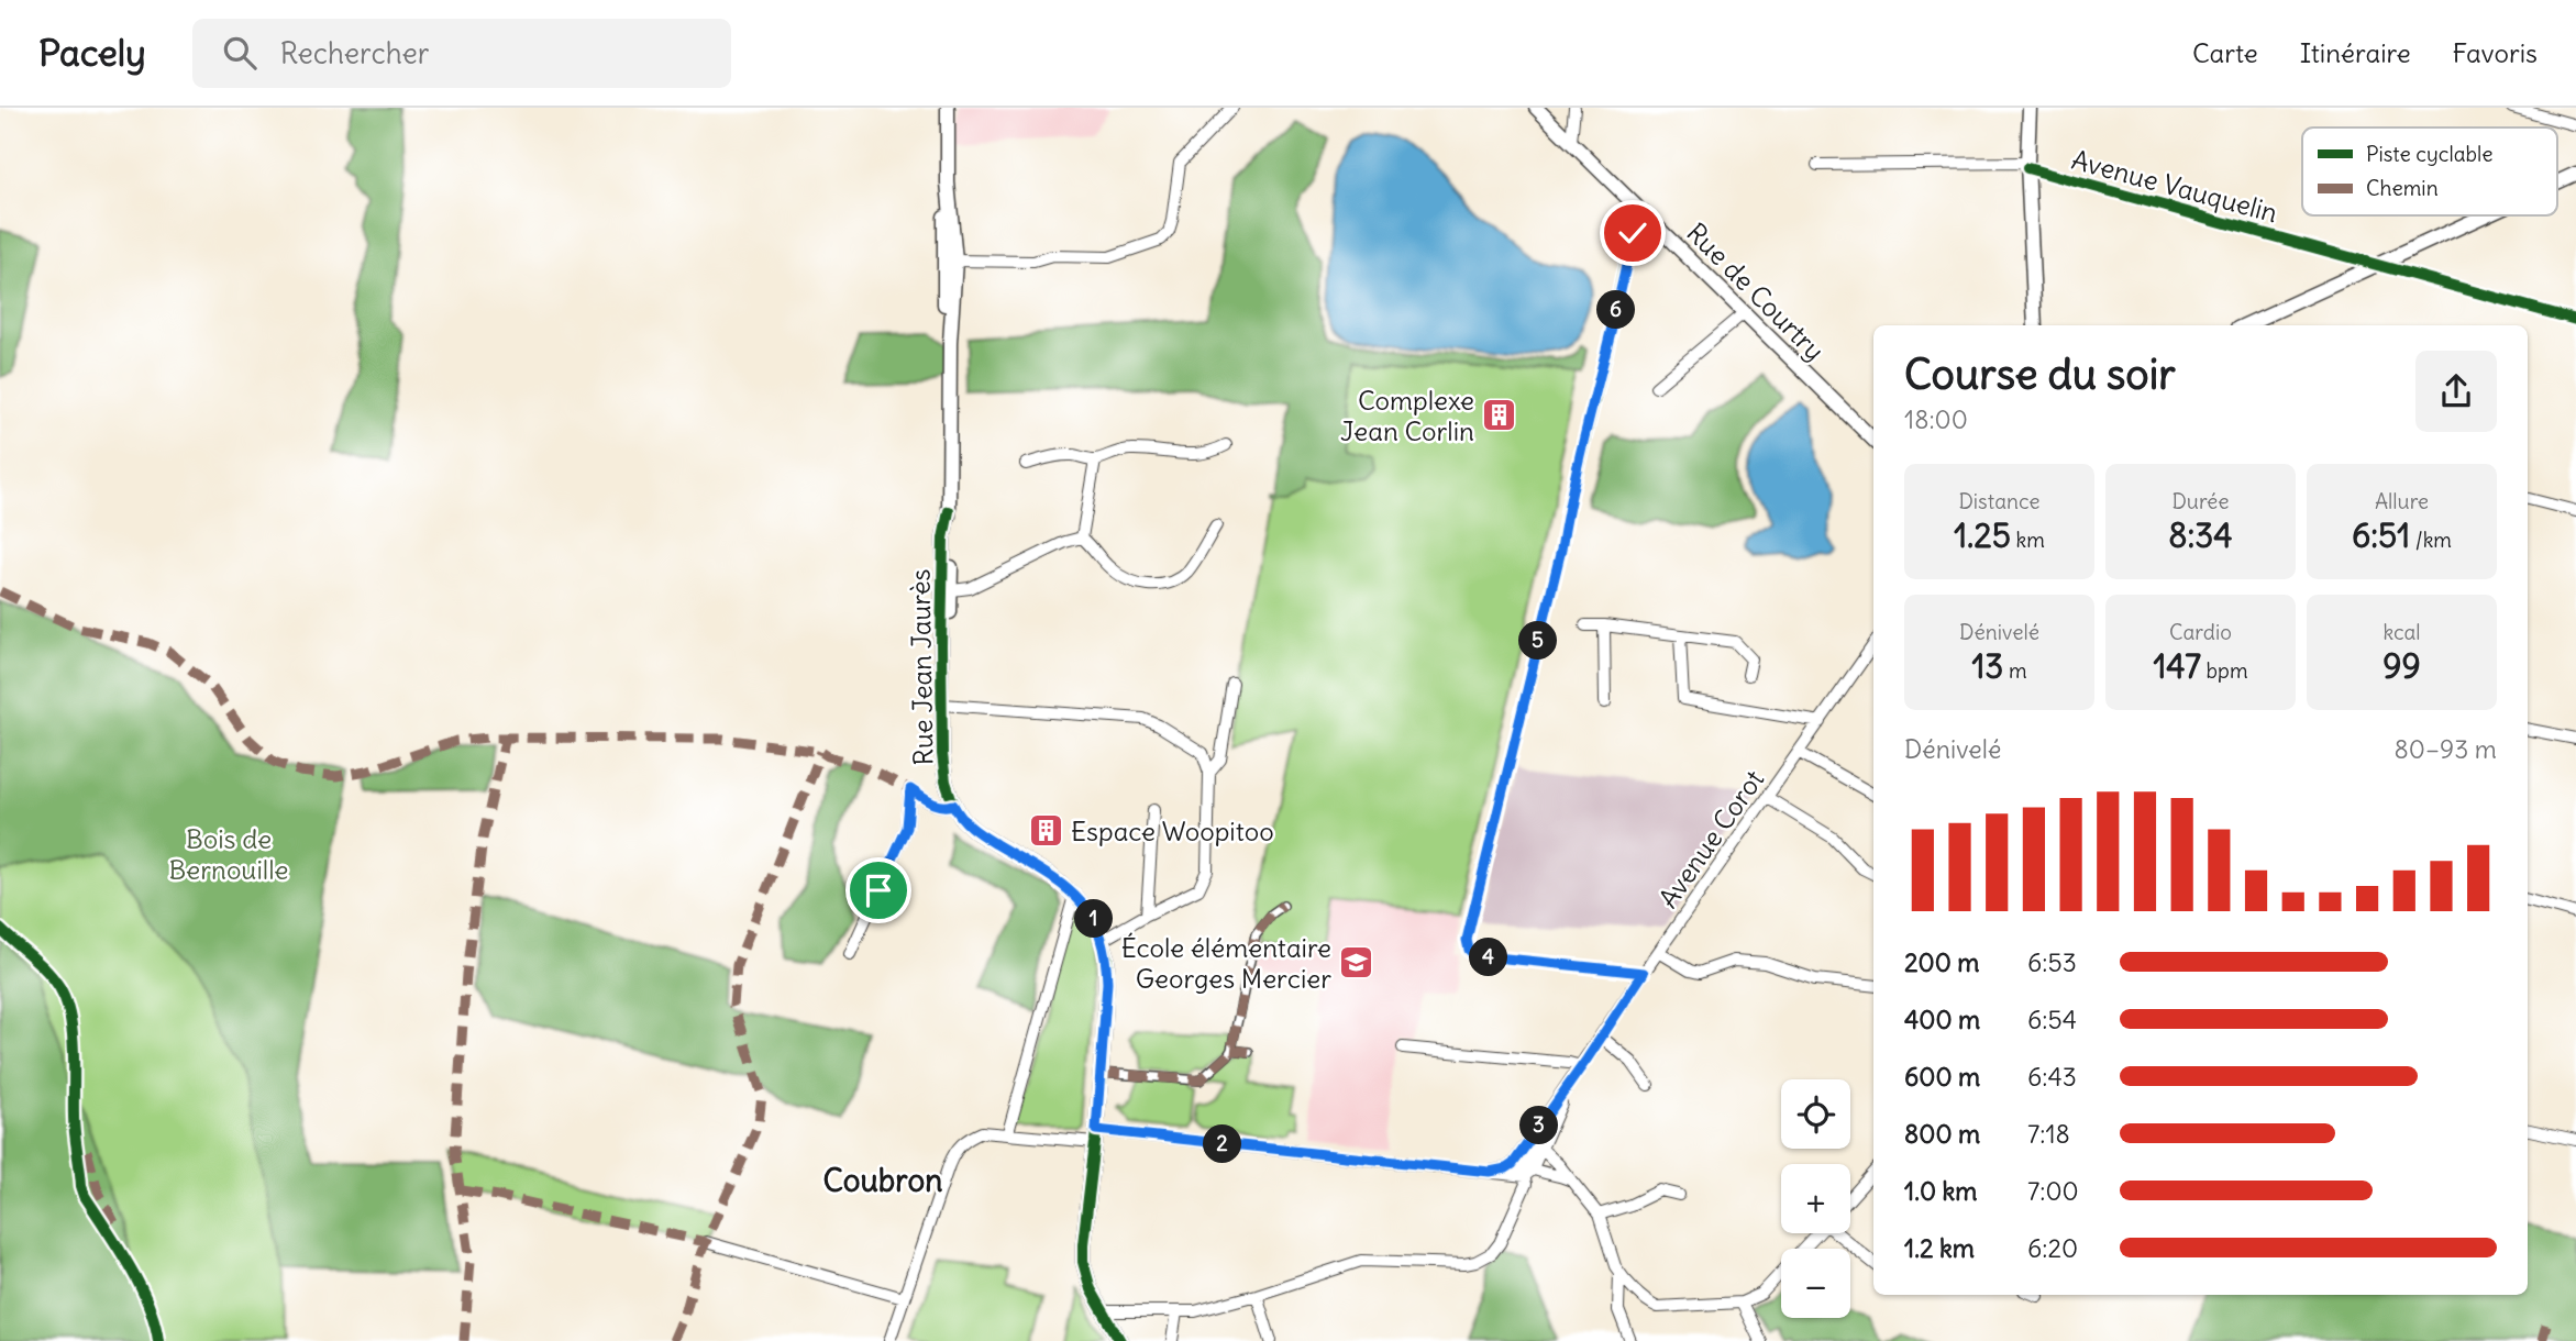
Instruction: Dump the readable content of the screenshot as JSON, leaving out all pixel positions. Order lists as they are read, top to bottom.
{
  "streets": {
    "street": [
      "Avenue Vauquelin",
      "Rue de Courtry",
      "Rue Jean Jaurès",
      "Avenue Corot"
    ]
  },
  "districts": ["Coubron"],
  "parks": ["Bois de Bernouille"],
  "places": {
    "building": ["Complexe Jean Corlin", "Espace Woopitoo"],
    "school or university": ["École élémentaire Georges Mercier"]
  },
  "legend": ["Piste cyclable", "Chemin"],
  "page": {
    "header": "Pacely",
    "search": "Rechercher",
    "nav": ["Carte", "Itinéraire", "Favoris"],
    "pins": [
      "6",
      "5",
      "1",
      "4",
      "3",
      "2"
    ],
    "heading": ["Course du soir", "18:00"],
    "stats": [
      ["Distance", "1.25 km"],
      ["Durée", "8:34"],
      ["Allure", "6:51 /km"],
      ["Dénivelé", "13 m"],
      ["Cardio", "147 bpm"],
      ["kcal", "99"]
    ],
    "chart": ["Dénivelé", "80–93 m"],
    "list": [
      {
        "name": "200 m",
        "note": "6:53"
      },
      {
        "name": "400 m",
        "note": "6:54"
      },
      {
        "name": "600 m",
        "note": "6:43"
      },
      {
        "name": "800 m",
        "note": "7:18"
      },
      {
        "name": "1.0 km",
        "note": "7:00"
      },
      {
        "name": "1.2 km",
        "note": "6:20"
      }
    ],
    "map_buttons": ["+", "−"]
  }
}
